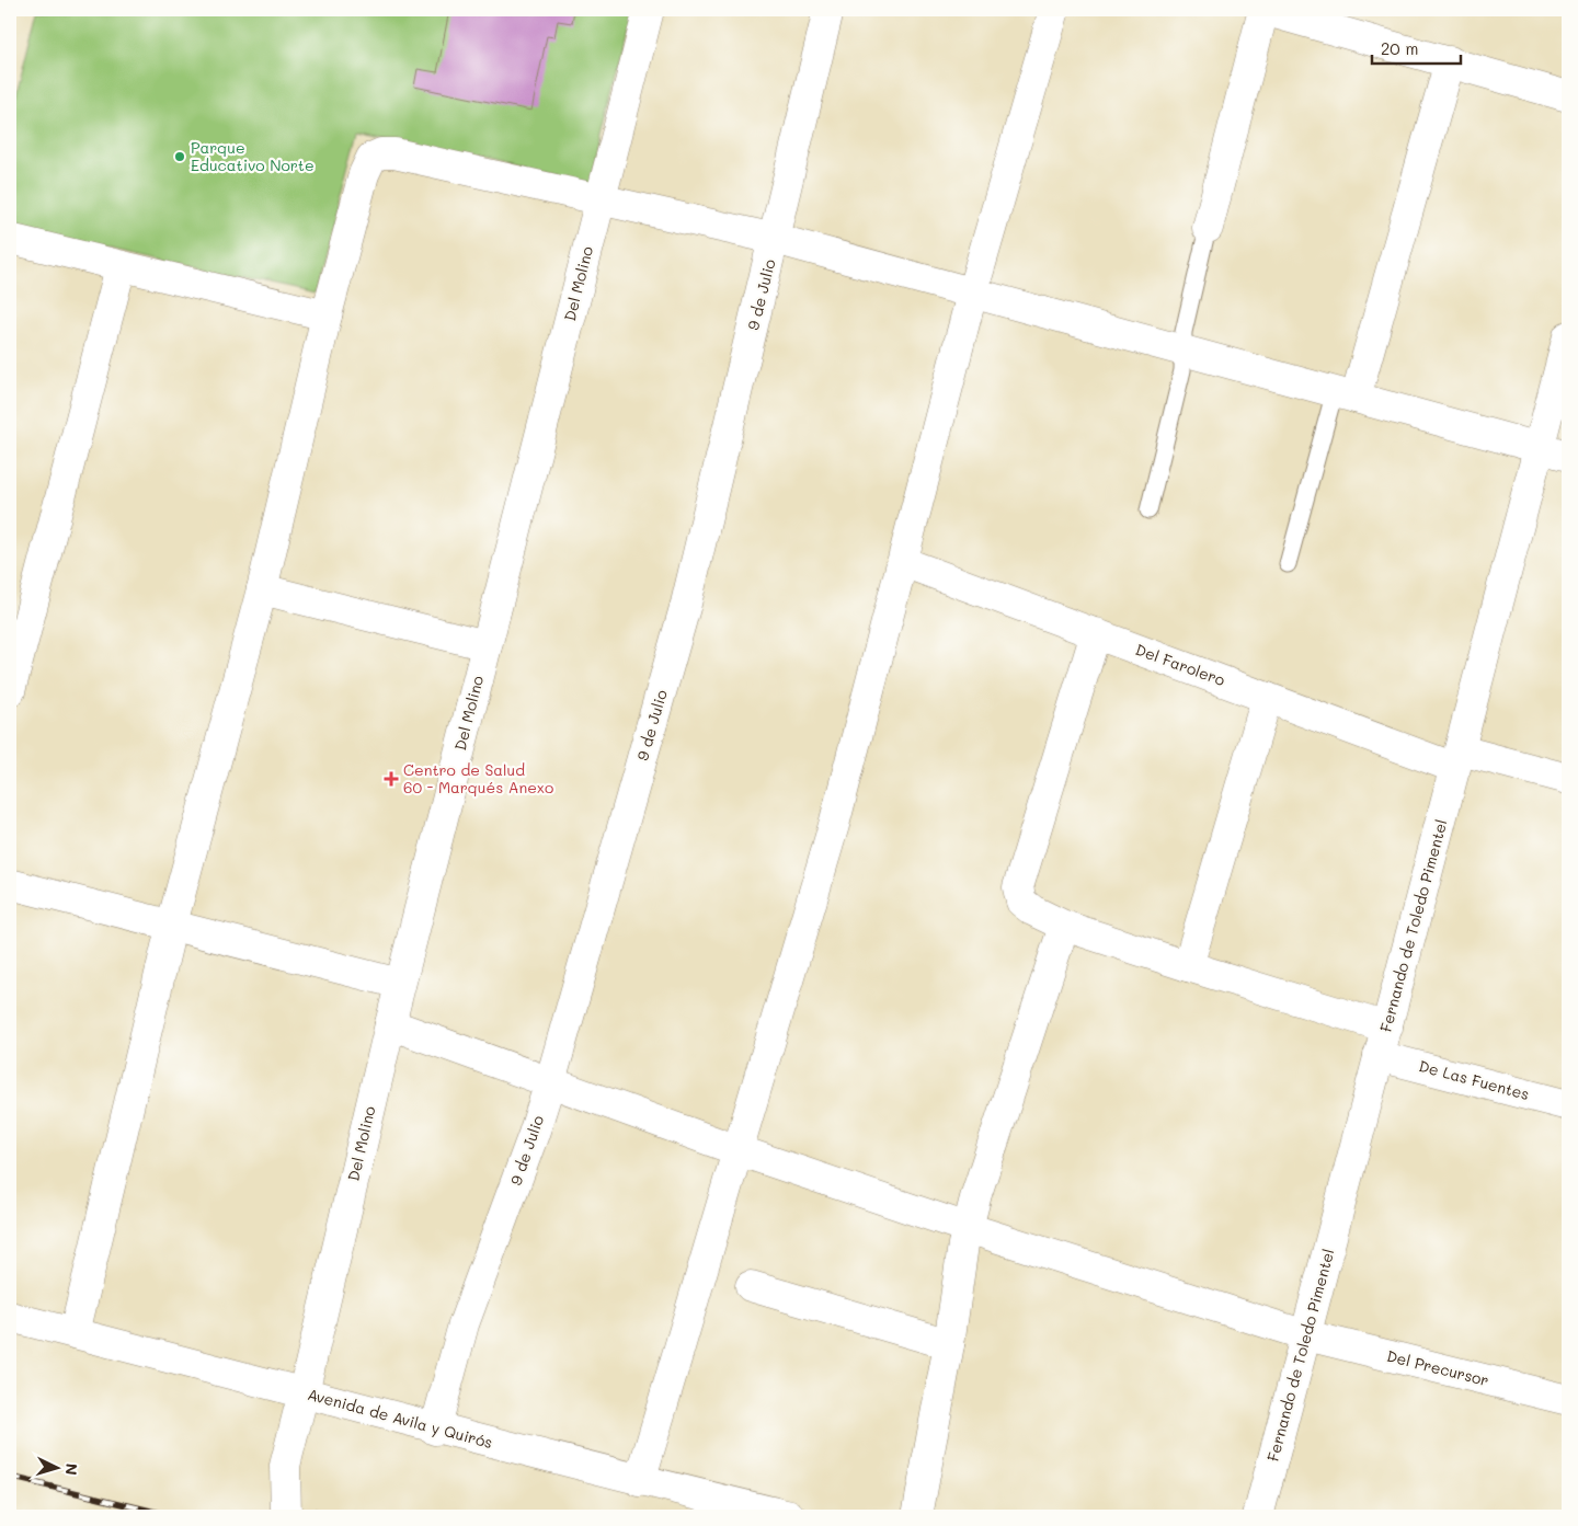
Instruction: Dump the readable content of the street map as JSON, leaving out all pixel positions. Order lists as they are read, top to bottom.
{
  "streets": {
    "street": [
      "Del Molino",
      "9 de Julio",
      "Del Farolero",
      "Fernando de Toledo Pimentel",
      "De Las Fuentes",
      "Del Precursor",
      "Avenida de Avila y Quirós"
    ]
  },
  "crossings": [
    ["Del Molino", "Del Precursor"],
    ["Del Molino", "Avenida de Avila y Quirós"],
    ["9 de Julio", "Del Precursor"],
    ["9 de Julio", "Avenida de Avila y Quirós"],
    ["Del Farolero", "Fernando de Toledo Pimentel"],
    ["Del Farolero", "De Las Fuentes"],
    ["Fernando de Toledo Pimentel", "De Las Fuentes"],
    ["Fernando de Toledo Pimentel", "Del Precursor"]
  ],
  "places": {
    "other": ["Parque Educativo Norte"],
    "health": ["Centro de Salud 60 - Marqués Anexo"]
  },
  "scale_bar": "20 m",
  "north": "right"
}
